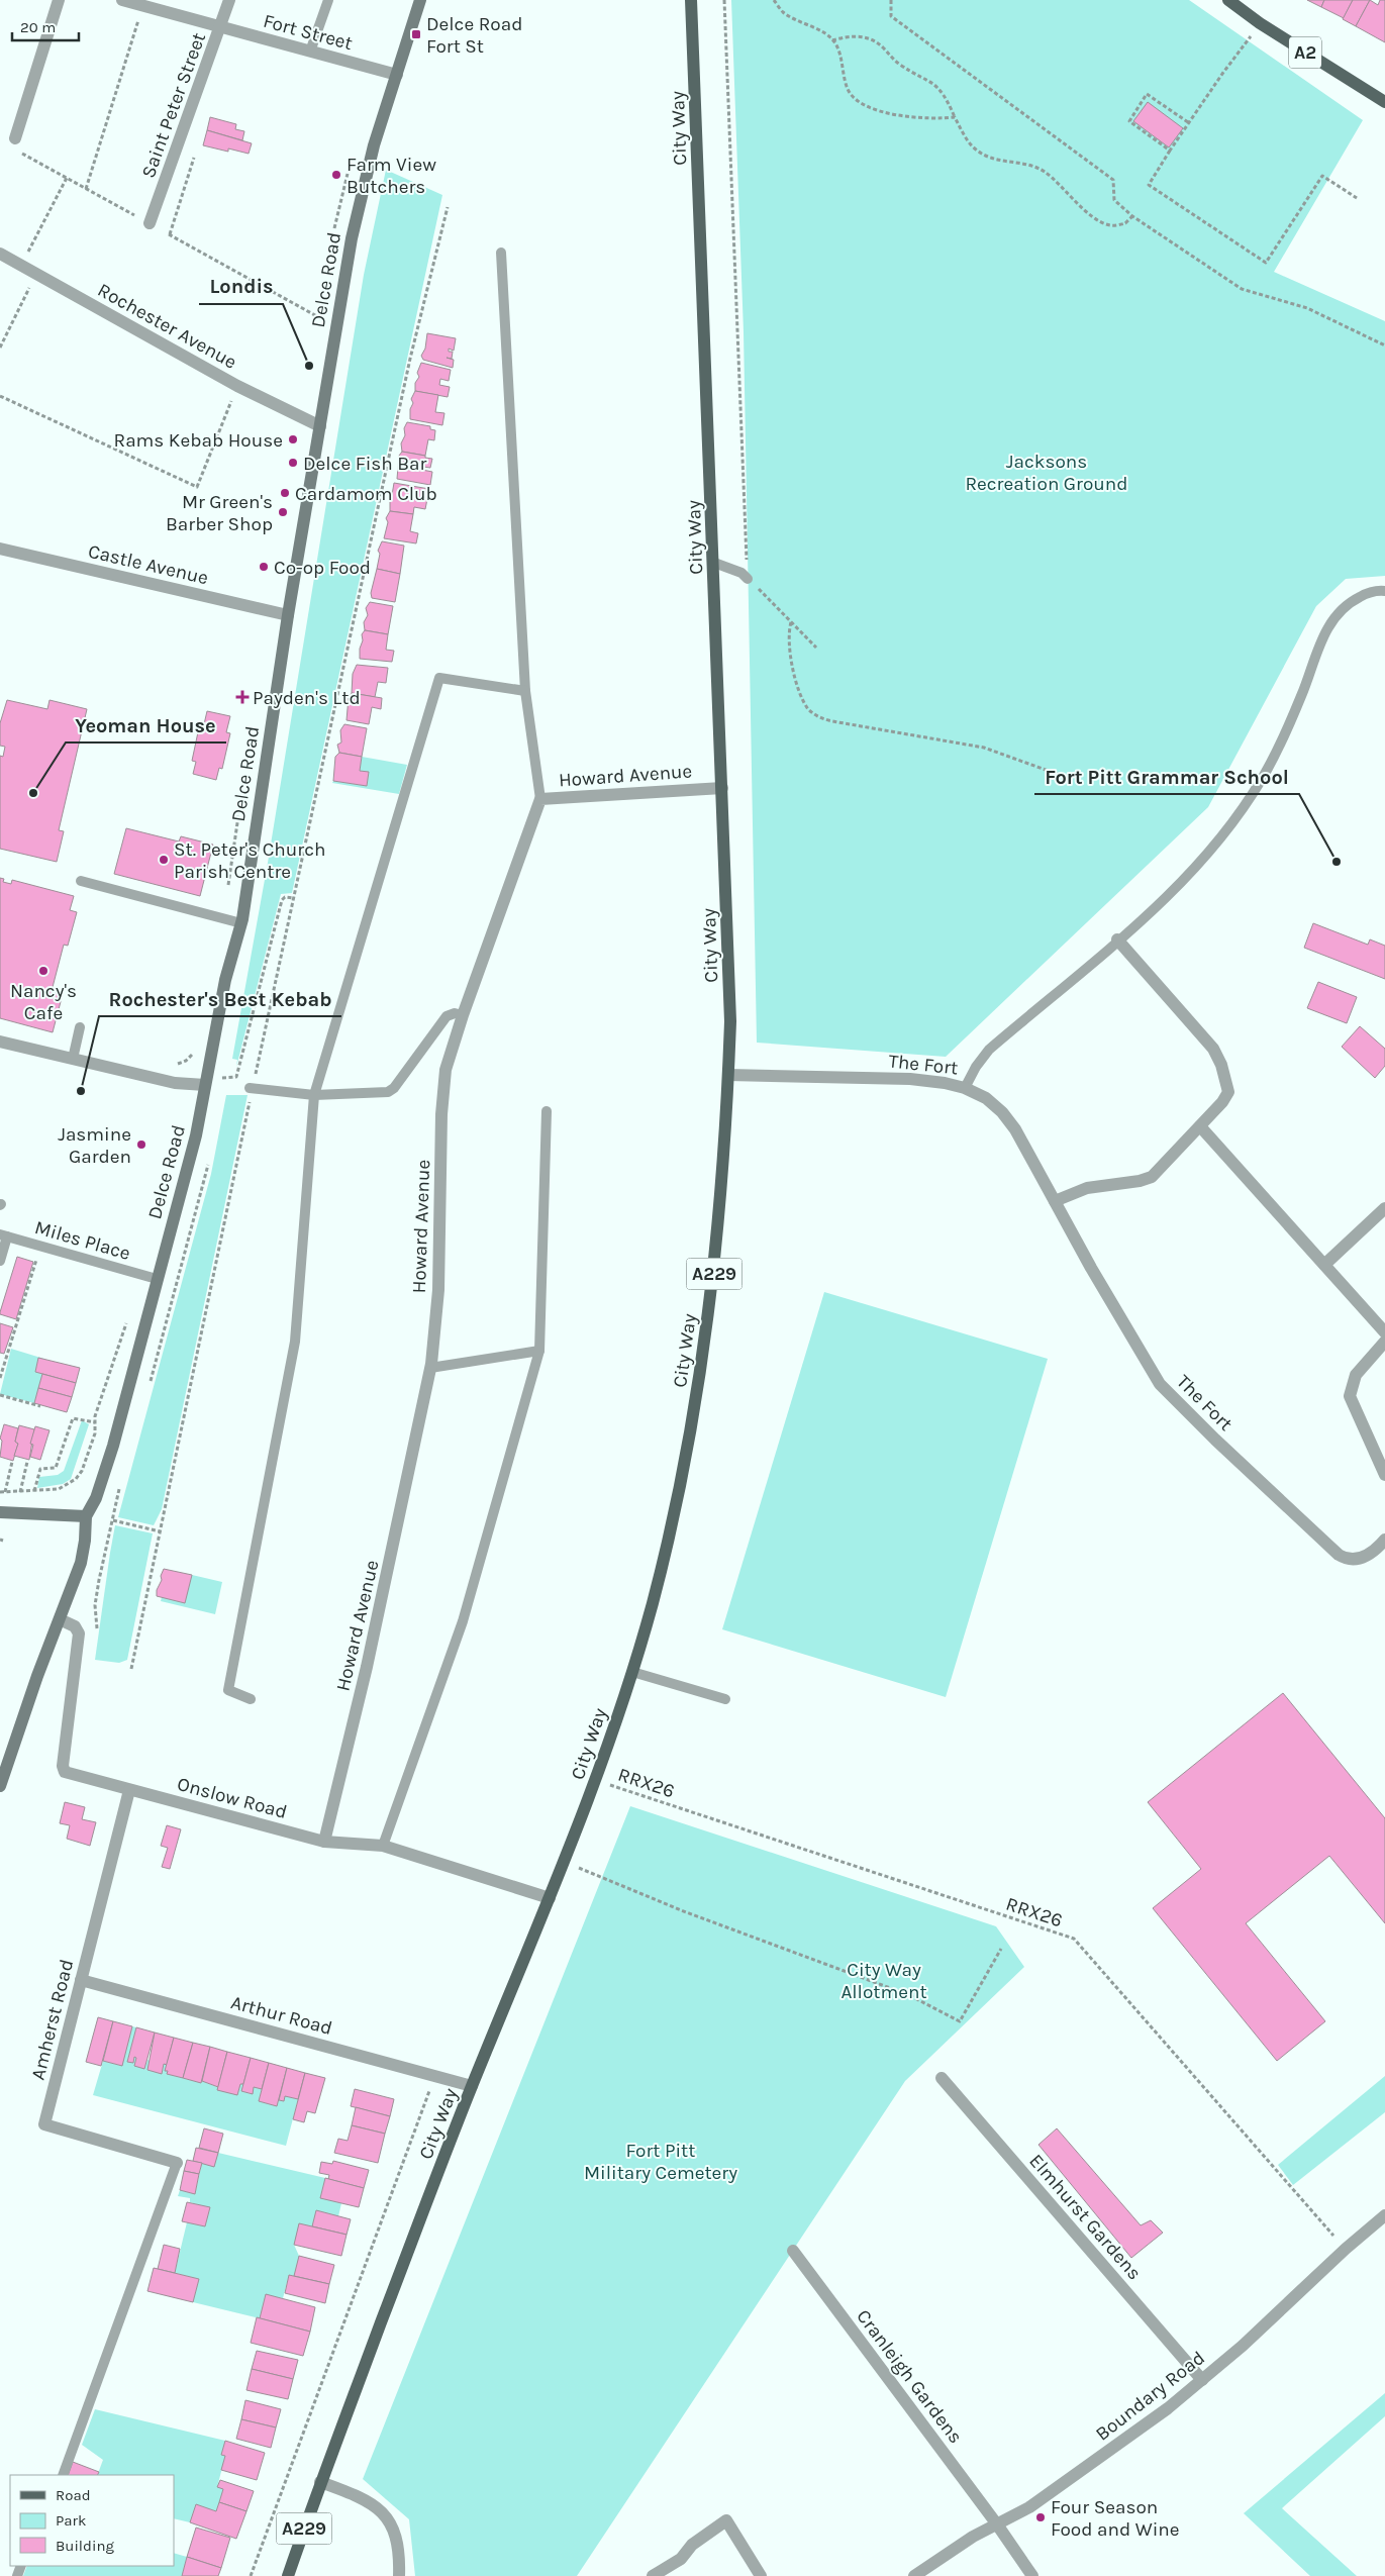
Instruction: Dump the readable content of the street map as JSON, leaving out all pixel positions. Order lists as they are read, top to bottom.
{
  "streets": {
    "main road": ["A2", "City Way", "A229"],
    "street": [
      "Fort Street",
      "Saint Peter Street",
      "Delce Road",
      "Rochester Avenue",
      "Castle Avenue",
      "Howard Avenue",
      "The Fort",
      "Onslow Road",
      "Arthur Road",
      "Amherst Road",
      "Elmhurst Gardens",
      "Cranleigh Gardens",
      "Boundary Road"
    ],
    "lane": ["Miles Place"],
    "path": ["RRX26"]
  },
  "crossings": [
    ["Fort Street", "Saint Peter Street"],
    ["Fort Street", "Delce Road"],
    ["City Way", "Howard Avenue"],
    ["City Way", "The Fort"],
    ["City Way", "RRX26"],
    ["City Way", "Onslow Road"],
    ["City Way", "Arthur Road"],
    ["Delce Road", "Rochester Avenue"],
    ["Delce Road", "Castle Avenue"],
    ["Delce Road", "Miles Place"],
    ["Howard Avenue", "Onslow Road"],
    ["RRX26", "Boundary Road"],
    ["Onslow Road", "Amherst Road"],
    ["Arthur Road", "Amherst Road"],
    ["Elmhurst Gardens", "Boundary Road"],
    ["Cranleigh Gardens", "Boundary Road"]
  ],
  "parks": ["Jacksons Recreation Ground", "City Way Allotment", "Fort Pitt Military Cemetery"],
  "places": {
    "transit": ["Delce Road Fort St"],
    "other": [
      "Farm View Butchers",
      "Londis",
      "Rams Kebab House",
      "Delce Fish Bar",
      "Cardamom Club",
      "Mr Green's Barber Shop",
      "Co-op Food",
      "Yeoman House",
      "St. Peter's Church Parish Centre",
      "Fort Pitt Grammar School",
      "Nancy's Cafe",
      "Rochester's Best Kebab",
      "Jasmine Garden",
      "Four Season Food and Wine"
    ],
    "health": ["Payden's Ltd"]
  },
  "legend": ["Road", "Park", "Building"],
  "scale_bar": "20 m"
}
